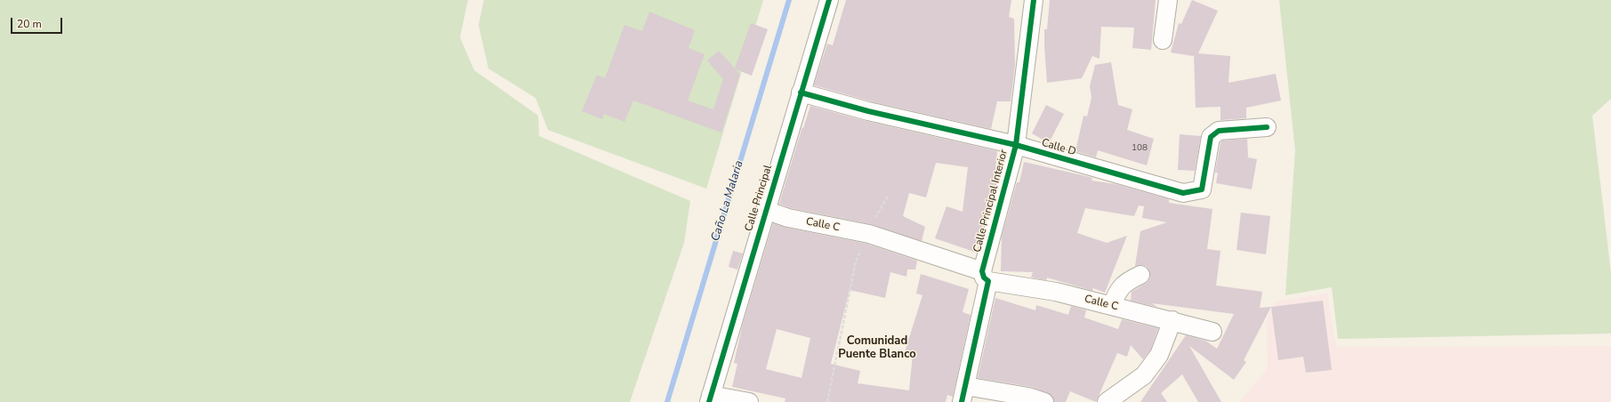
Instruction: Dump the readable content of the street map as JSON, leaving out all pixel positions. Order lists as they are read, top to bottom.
{
  "streets": {
    "street": [
      "Calle D",
      "Calle Principal",
      "Calle Principal Interior",
      "Calle C"
    ]
  },
  "crossings": [
    ["Calle D", "Calle Principal"],
    ["Calle D", "Calle Principal Interior"],
    ["Calle Principal", "Calle C"],
    ["Calle Principal Interior", "Calle C"]
  ],
  "districts": ["Comunidad Puente Blanco"],
  "water": ["Caño La Malaria"],
  "house_numbers": ["108"],
  "scale_bar": "20 m"
}
